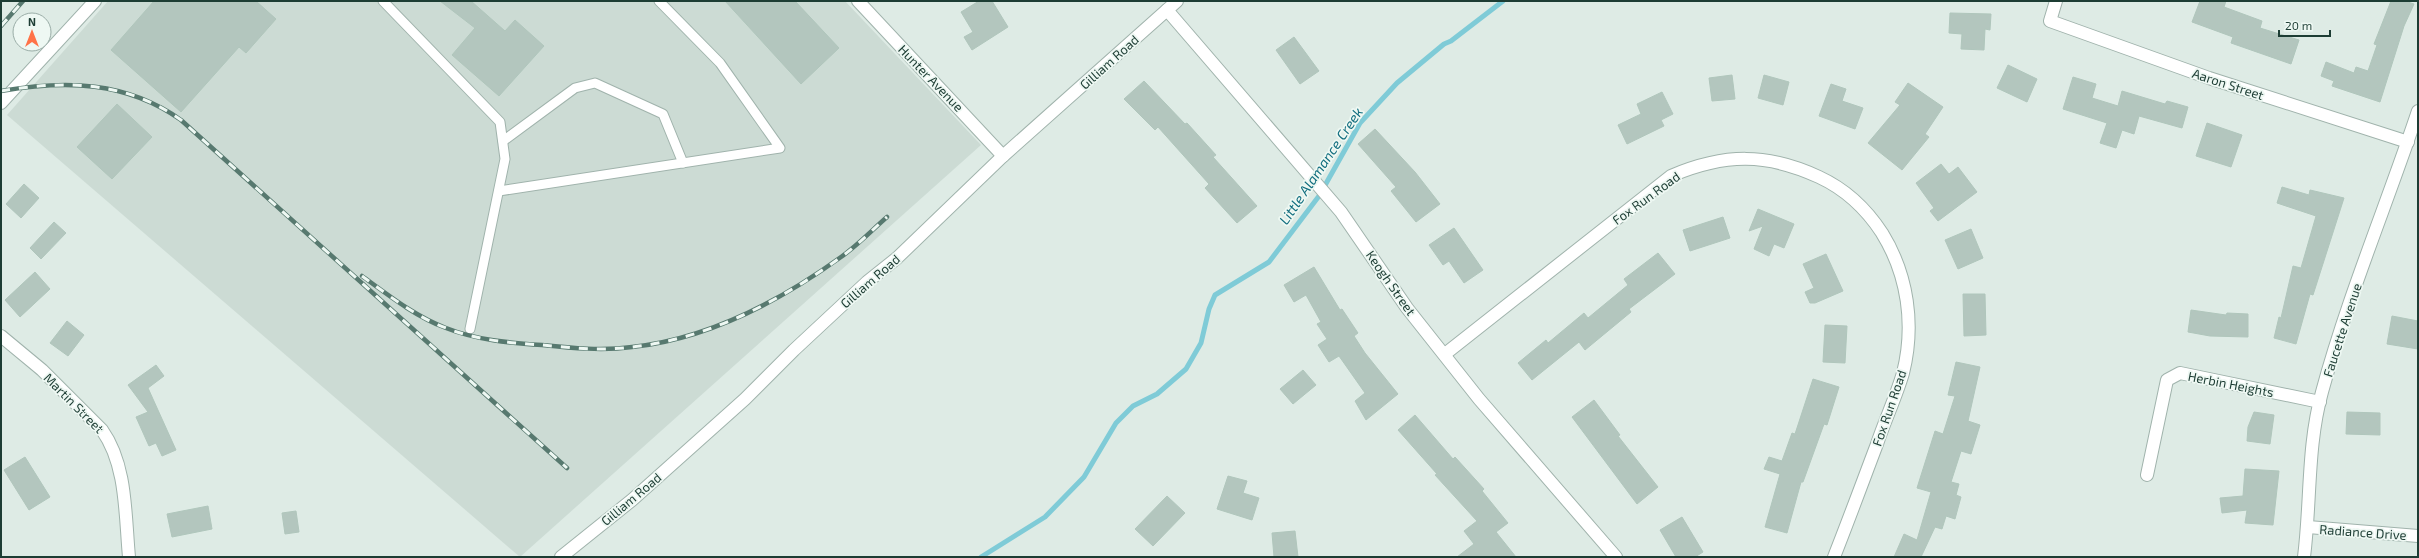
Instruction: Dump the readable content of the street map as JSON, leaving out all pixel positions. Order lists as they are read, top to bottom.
{
  "streets": {
    "street": [
      "Gilliam Road",
      "Hunter Avenue",
      "Aaron Street",
      "Fox Run Road",
      "Keogh Street",
      "Faucette Avenue",
      "Herbin Heights",
      "Martin Street",
      "Radiance Drive"
    ]
  },
  "crossings": [
    ["Gilliam Road", "Hunter Avenue"],
    ["Gilliam Road", "Keogh Street"],
    ["Aaron Street", "Faucette Avenue"],
    ["Fox Run Road", "Keogh Street"],
    ["Faucette Avenue", "Herbin Heights"],
    ["Faucette Avenue", "Radiance Drive"]
  ],
  "water": ["Little Alamance Creek"],
  "scale_bar": "20 m",
  "north": "top"
}
